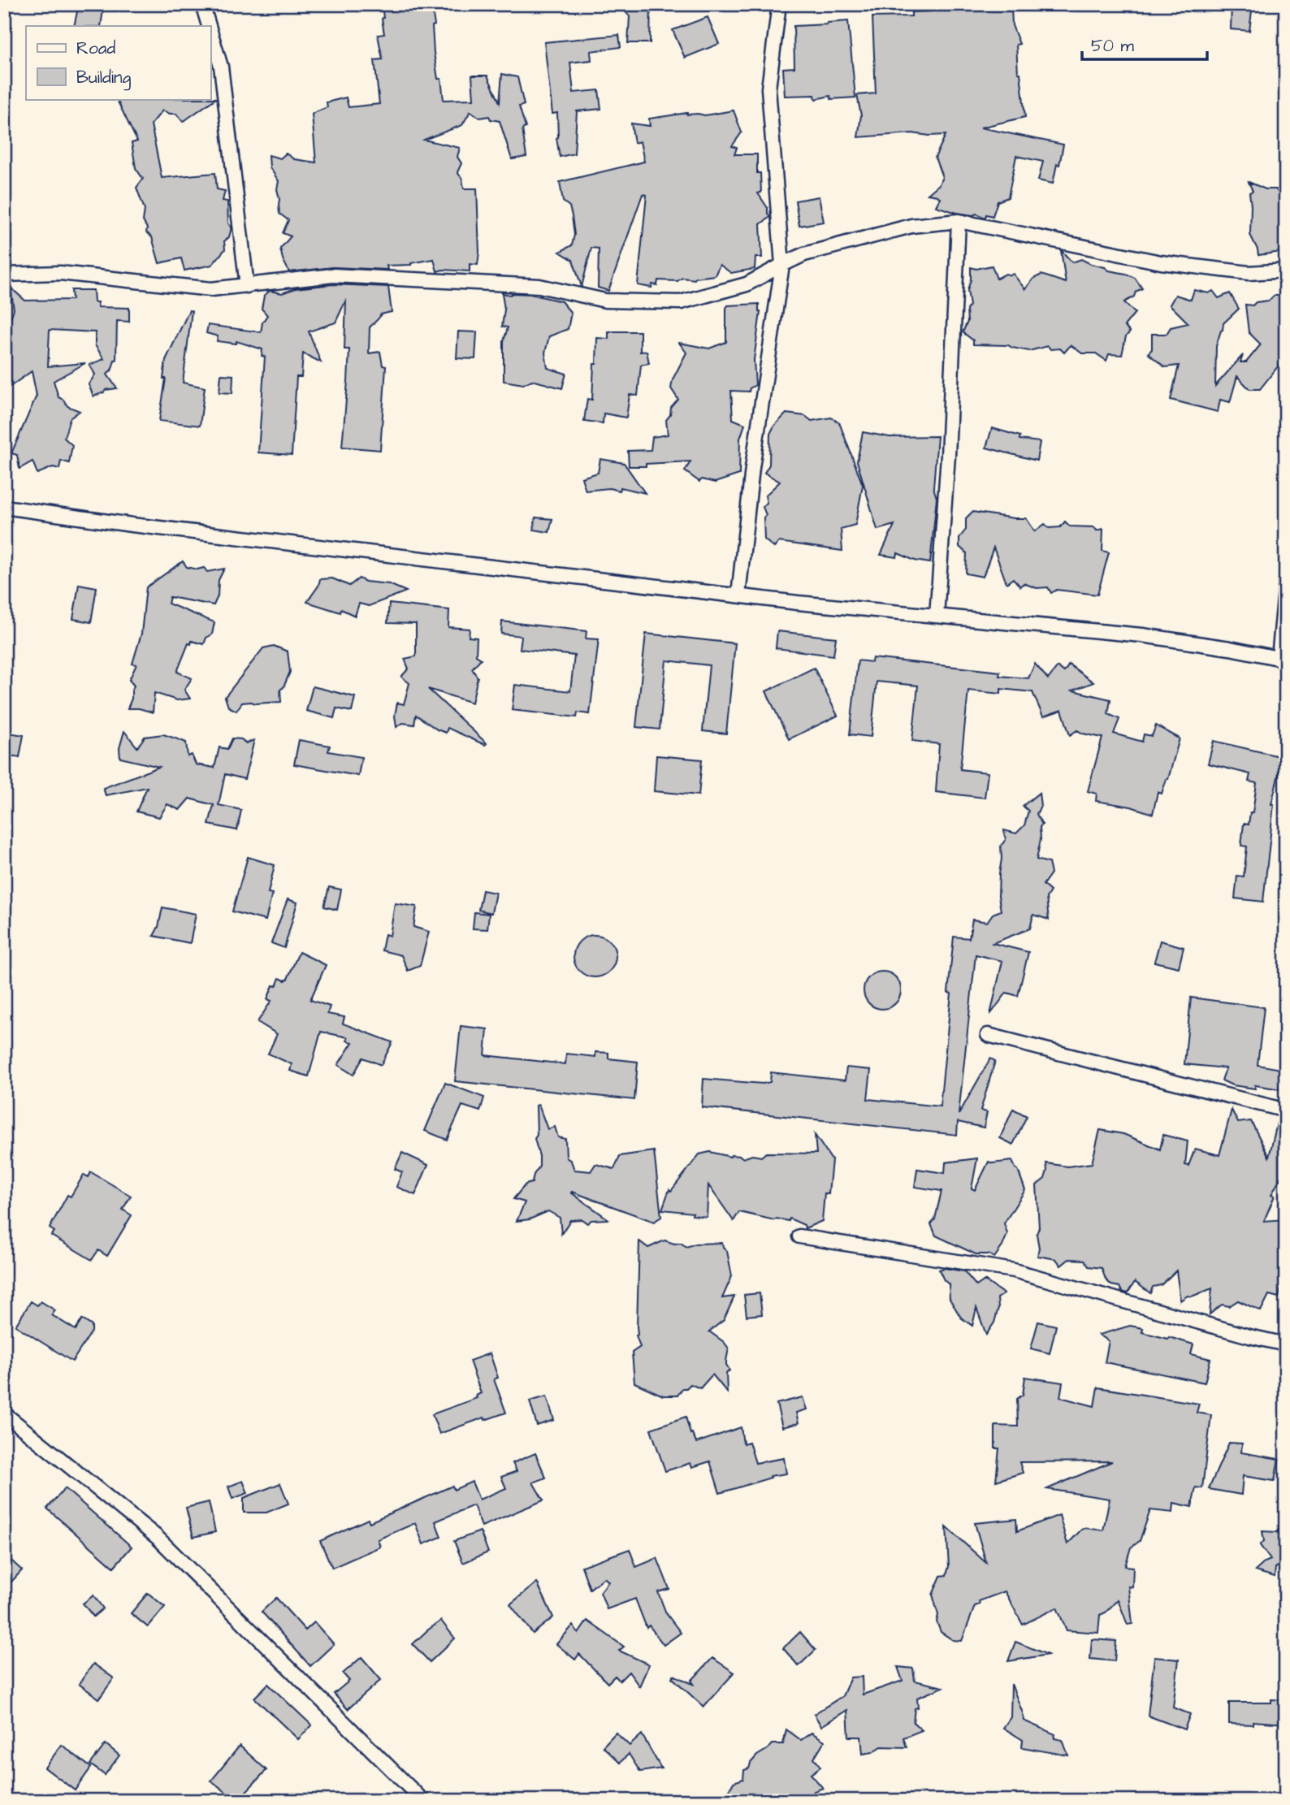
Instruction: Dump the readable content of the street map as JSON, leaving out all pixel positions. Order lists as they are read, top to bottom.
{
  "legend": ["Road", "Building"],
  "scale_bar": "50 m"
}
